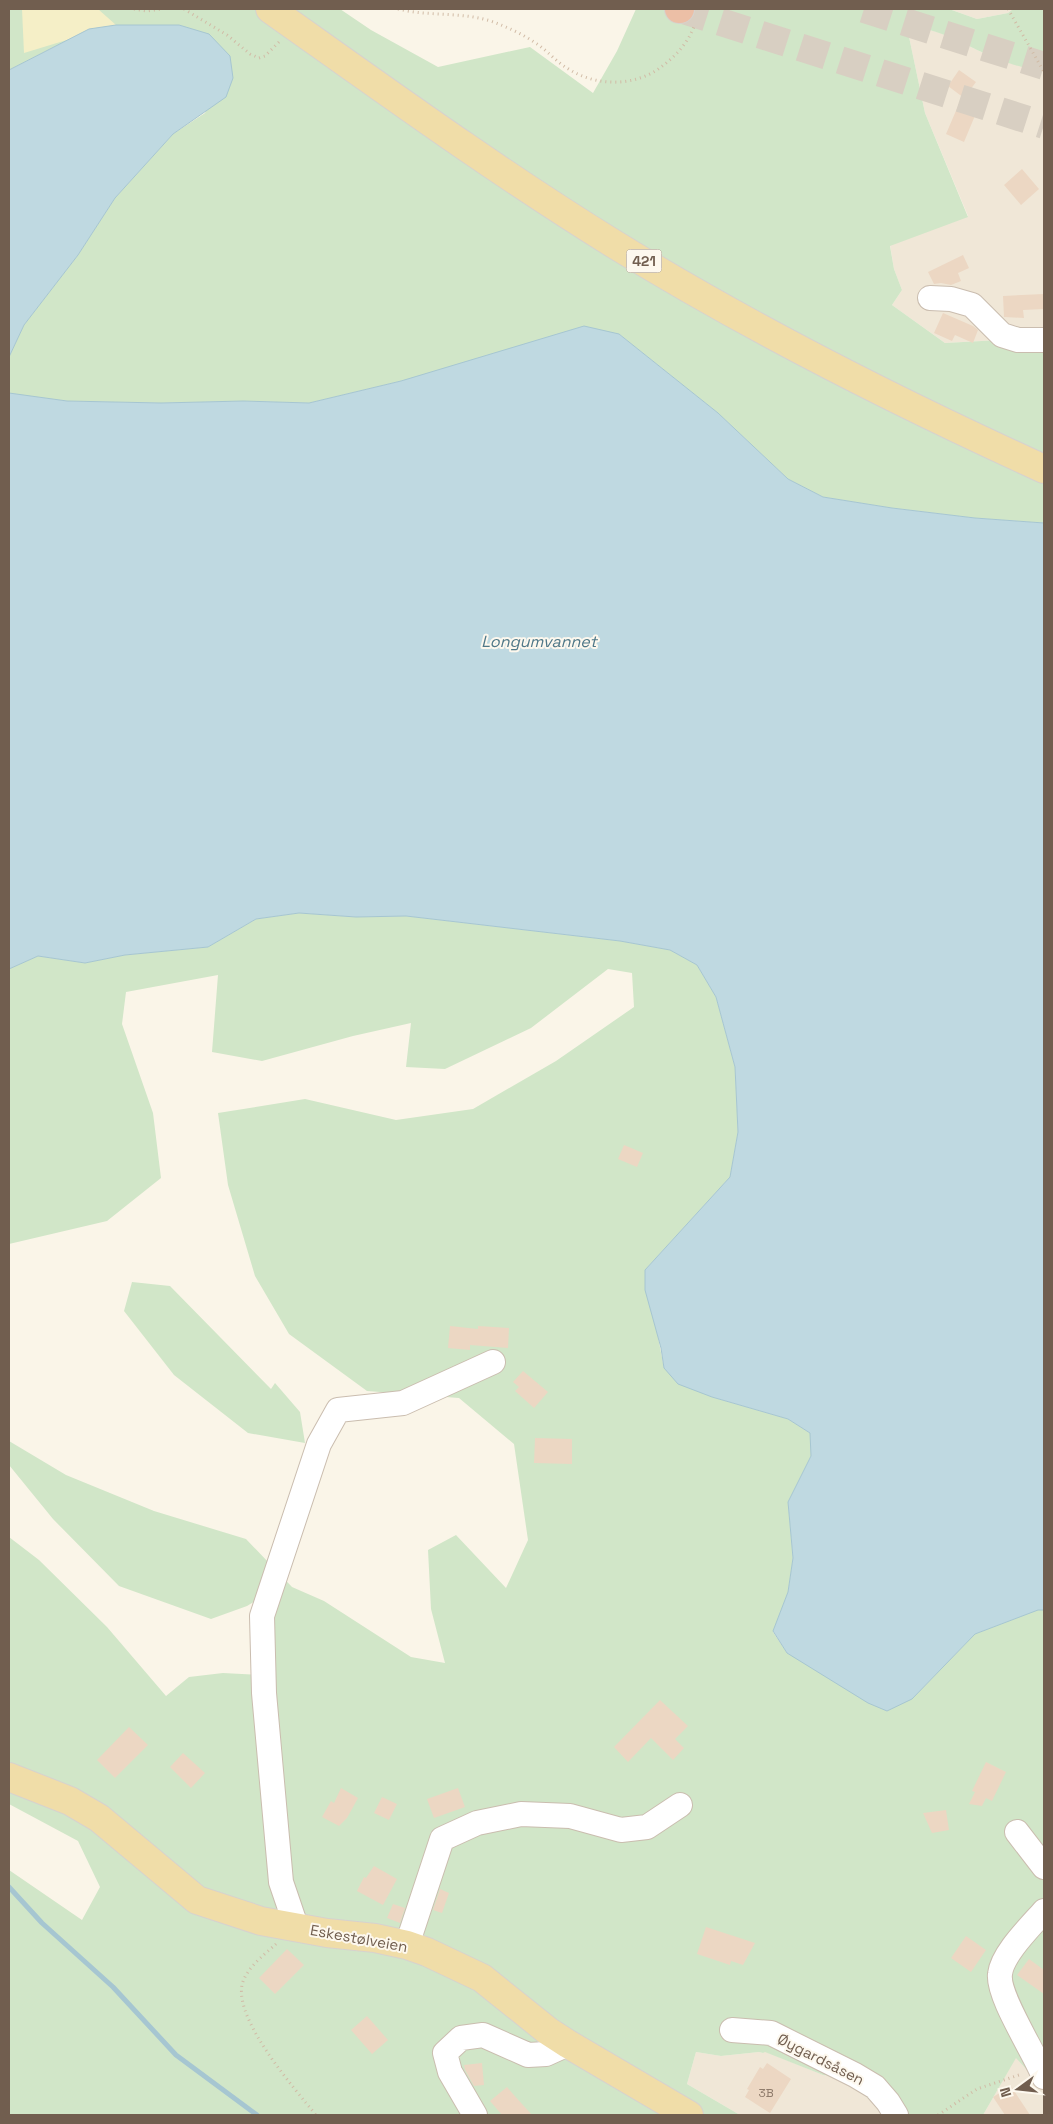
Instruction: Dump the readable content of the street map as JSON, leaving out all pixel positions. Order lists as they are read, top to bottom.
{
  "streets": {
    "main road": ["421", "Eskestølveien"],
    "street": ["Øygardsåsen"]
  },
  "water": ["Longumvannet"],
  "house_numbers": ["3B"],
  "north": "left"
}
